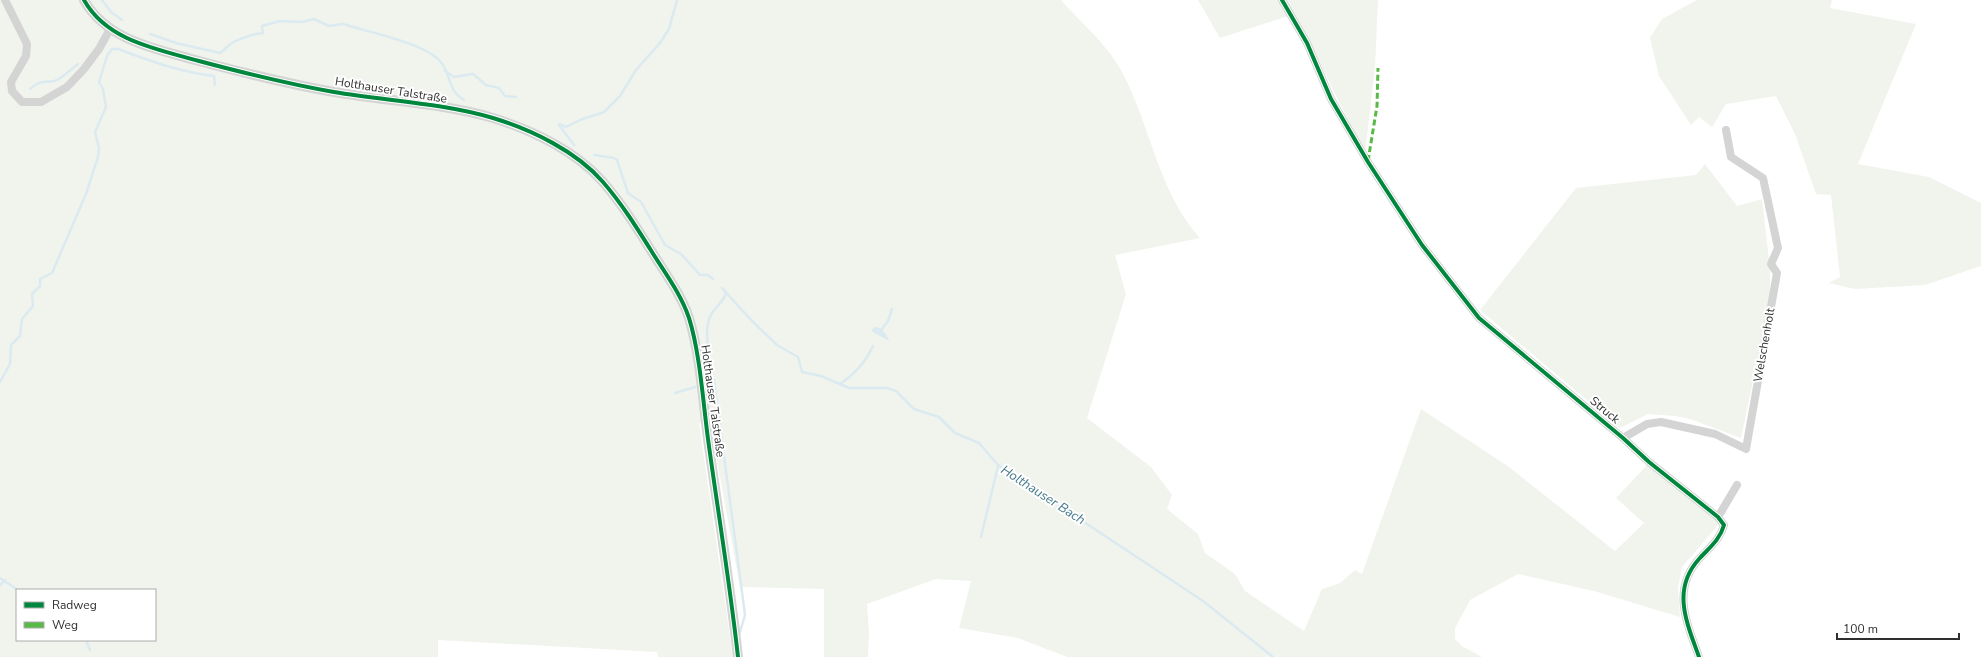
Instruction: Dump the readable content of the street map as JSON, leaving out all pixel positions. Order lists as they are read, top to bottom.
{
  "streets": {
    "street": ["Holthauser Talstraße", "Welschenholt", "Struck"]
  },
  "crossings": [
    ["Welschenholt", "Struck"]
  ],
  "water": ["Holthauser Bach"],
  "legend": ["Radweg", "Weg"],
  "scale_bar": "100 m"
}
